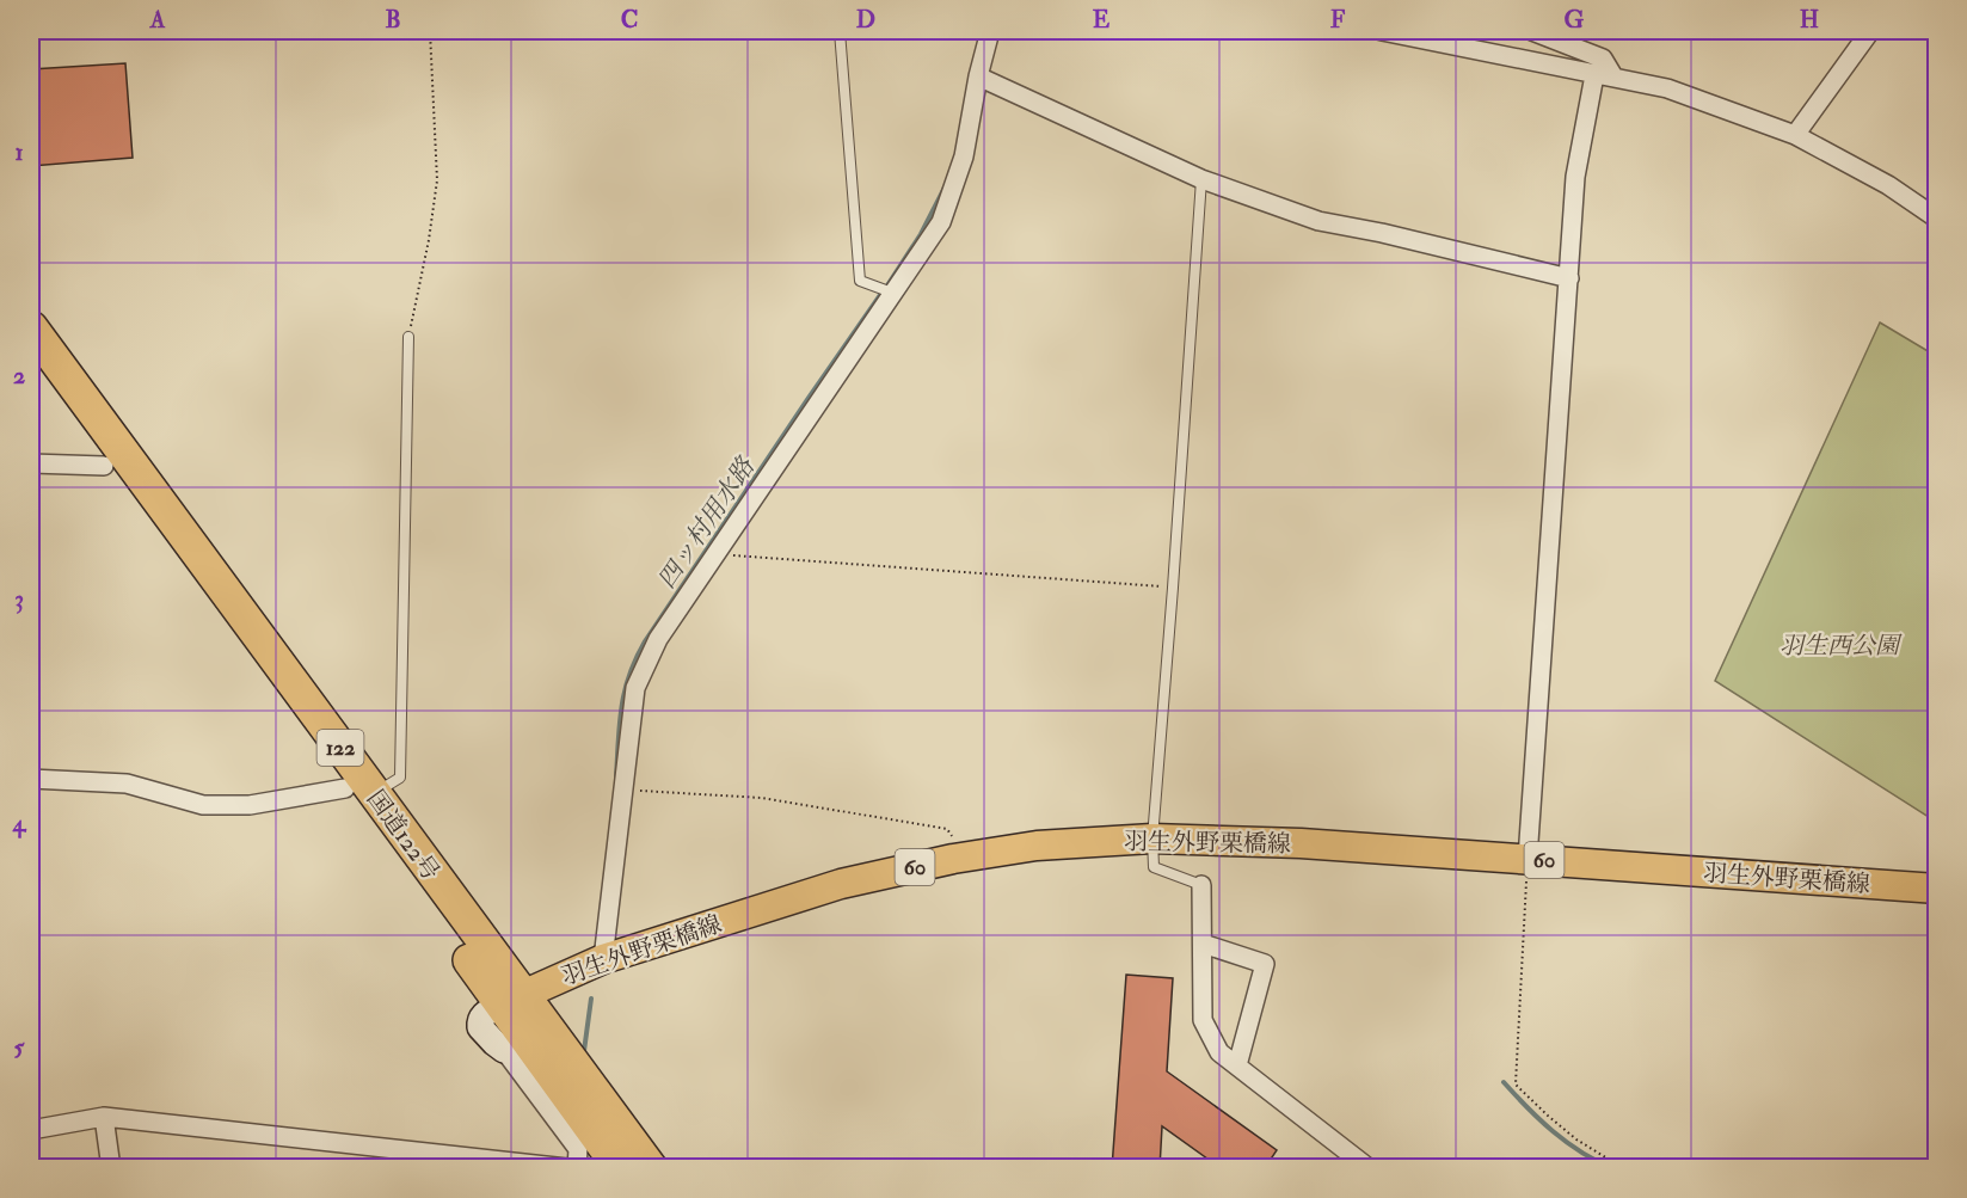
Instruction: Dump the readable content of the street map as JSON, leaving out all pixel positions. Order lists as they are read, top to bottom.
{
  "streets": {
    "highway": ["122", "国道122号"],
    "main road": ["羽生外野栗橋線", "60"]
  },
  "crossings": [
    ["国道122号", "羽生外野栗橋線"]
  ],
  "water": ["四ッ村用水路"],
  "parks": ["羽生西公園"],
  "grid": {
    "columns": [
      "A",
      "B",
      "C",
      "D",
      "E",
      "F",
      "G",
      "H"
    ],
    "rows": [
      "1",
      "2",
      "3",
      "4",
      "5"
    ]
  }
}
